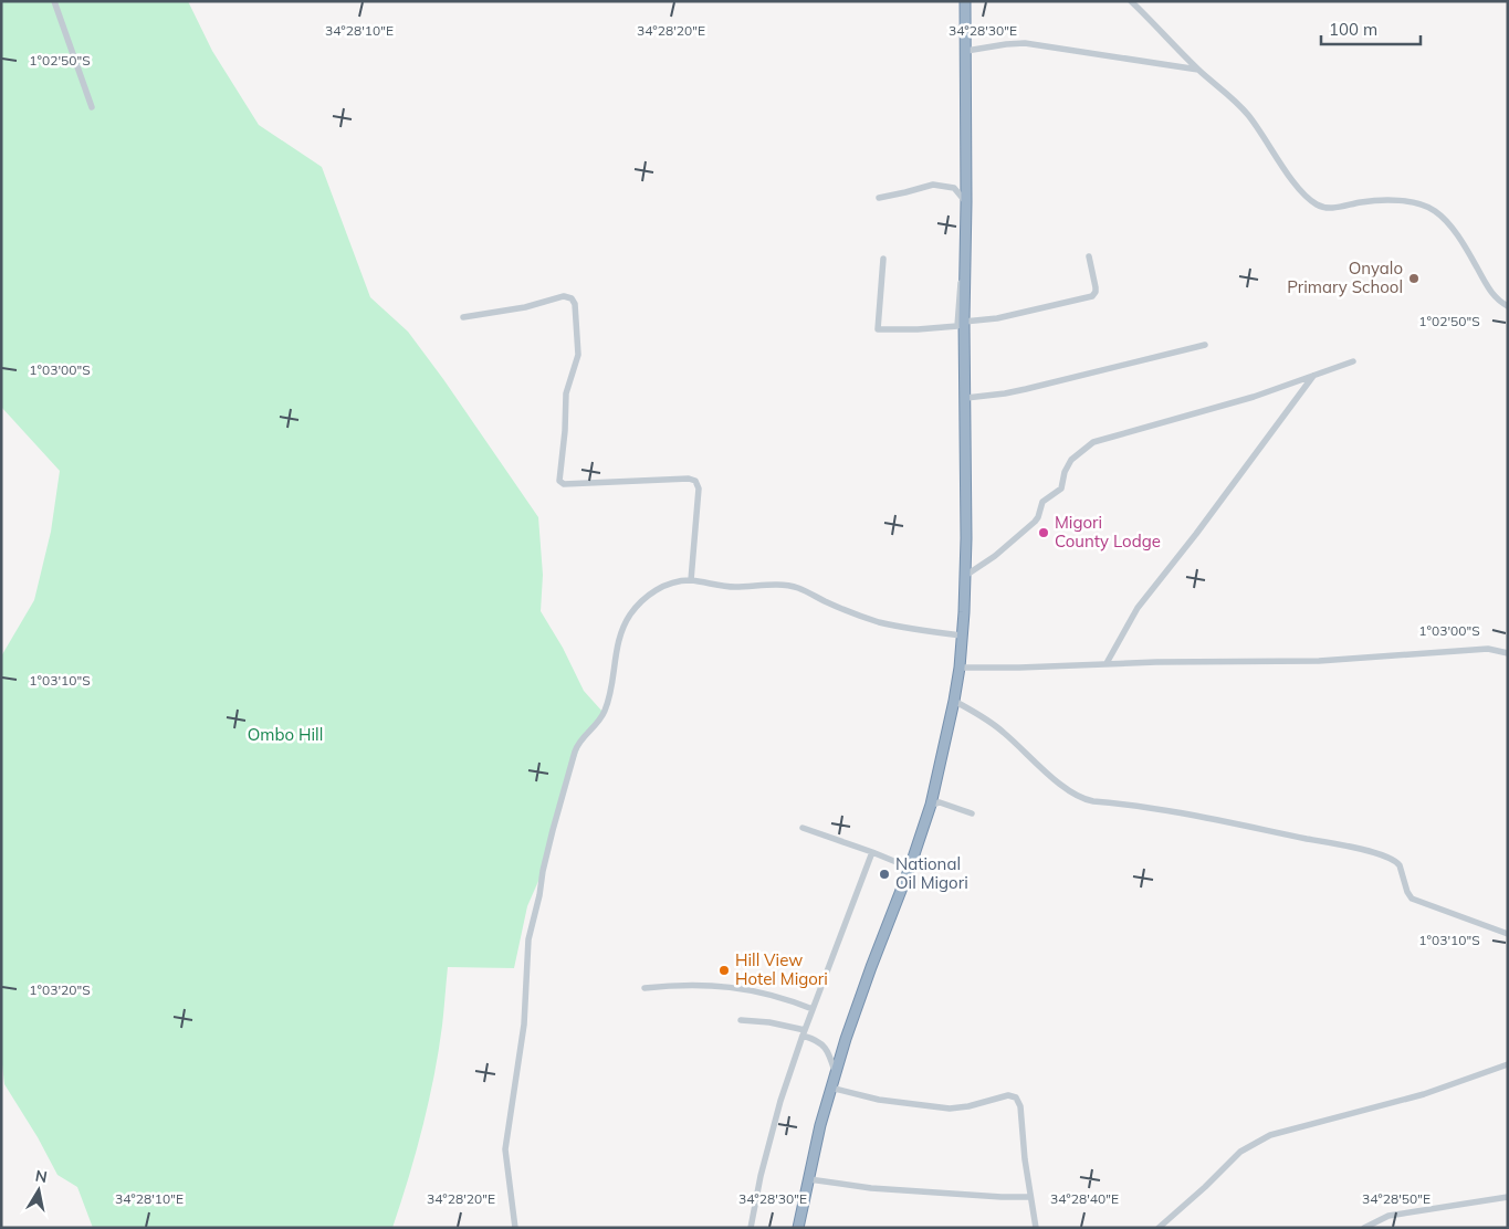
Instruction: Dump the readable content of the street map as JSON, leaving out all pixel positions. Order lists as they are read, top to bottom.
{
  "parks": ["Ombo Hill"],
  "places": [
    "Onyalo Primary School",
    "Migori County Lodge",
    "National Oil Migori",
    "Hill View Hotel Migori"
  ],
  "scale_bar": "100 m",
  "north": "top",
  "coordinates": [
    "34°28'10\"E",
    "34°28'20\"E",
    "34°28'30\"E",
    "1°02'50\"S",
    "1°03'00\"S",
    "1°03'10\"S",
    "1°03'20\"S",
    "34°28'40\"E",
    "34°28'50\"E"
  ]
}
